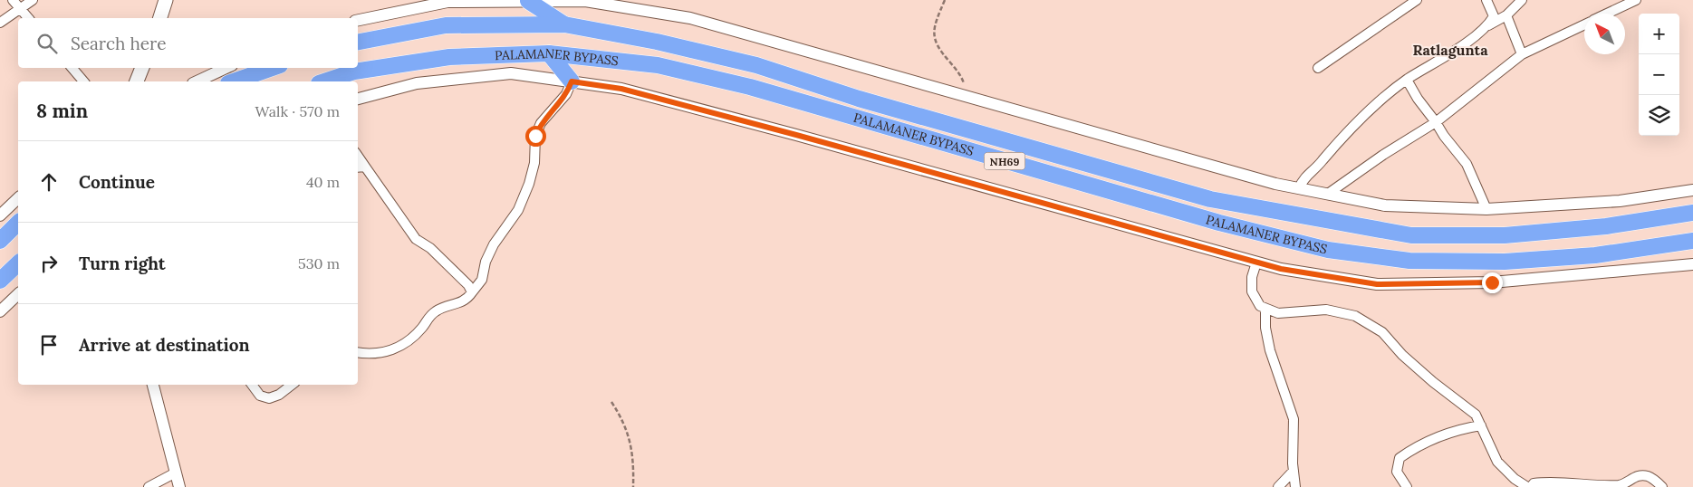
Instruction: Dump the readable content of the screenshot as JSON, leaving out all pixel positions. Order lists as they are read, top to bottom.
{
  "streets": {
    "highway": ["PALAMANER BYPASS", "NH69"]
  },
  "districts": ["Ratlagunta"],
  "north": "top left",
  "page": {
    "map_buttons": ["+", "−"],
    "search": "Search here",
    "heading": ["8 min", "Walk · 570 m"],
    "list": [
      ["Continue", "40 m"],
      ["Turn right", "530 m"],
      "Arrive at destination"
    ]
  }
}
